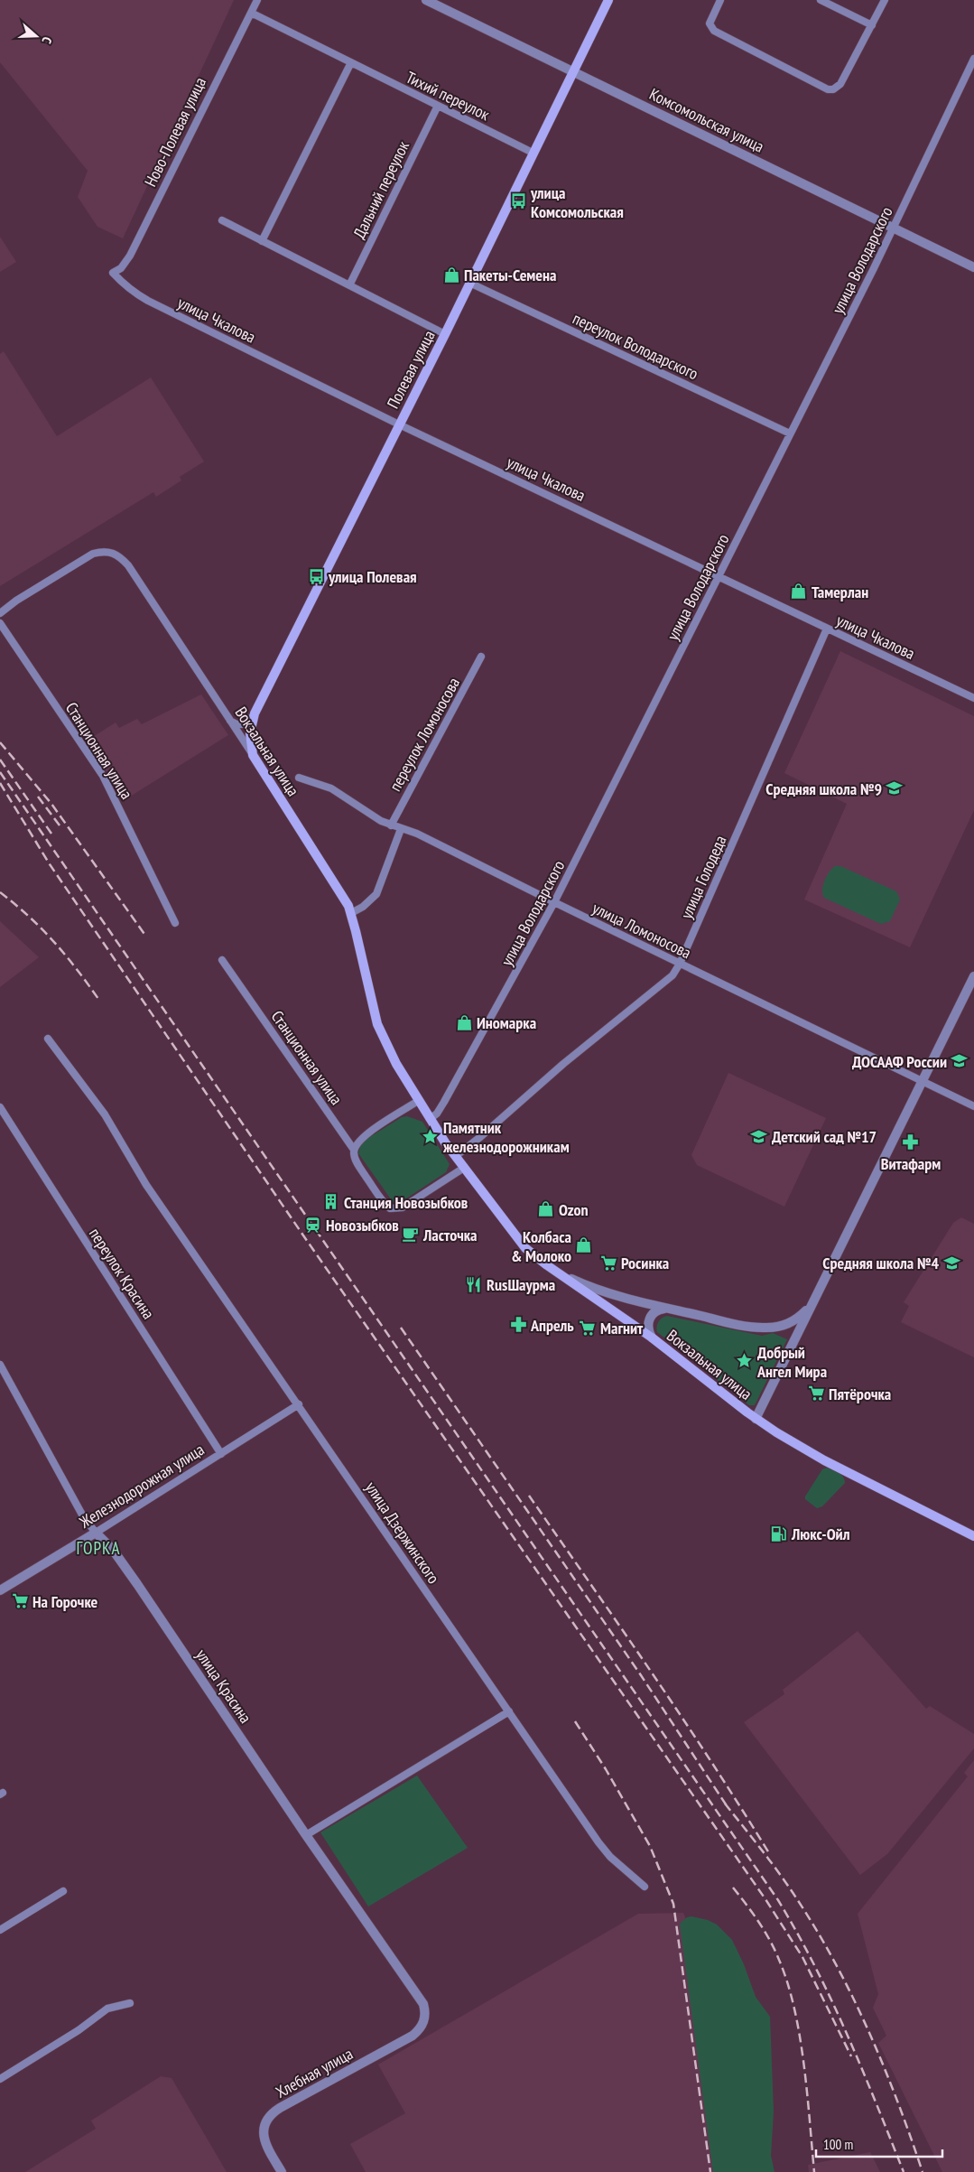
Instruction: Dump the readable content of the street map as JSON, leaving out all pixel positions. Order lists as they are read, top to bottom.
{
  "streets": {
    "main road": ["Полевая улица", "Вокзальная улица"],
    "street": [
      "Тихий переулок",
      "Комсомольская улица",
      "Ново-Полевая улица",
      "Дальний переулок",
      "улица Володарского",
      "улица Чкалова",
      "переулок Володарского",
      "переулок Ломоносова",
      "Станционная улица",
      "улица Голодеда",
      "улица Ломоносова",
      "переулок Красина",
      "Железнодорожная улица",
      "улица Дзержинского",
      "улица Красина",
      "Хлебная улица"
    ]
  },
  "crossings": [
    ["Тихий переулок", "Ново-Полевая улица"],
    ["Тихий переулок", "Дальний переулок"],
    ["Тихий переулок", "Полевая улица"],
    ["Комсомольская улица", "улица Володарского"],
    ["Комсомольская улица", "Полевая улица"],
    ["Ново-Полевая улица", "улица Чкалова"],
    ["улица Володарского", "улица Чкалова"],
    ["улица Володарского", "переулок Володарского"],
    ["улица Володарского", "Вокзальная улица"],
    ["улица Володарского", "улица Ломоносова"],
    ["улица Чкалова", "Полевая улица"],
    ["улица Чкалова", "улица Голодеда"],
    ["переулок Володарского", "Полевая улица"],
    ["Полевая улица", "Вокзальная улица"],
    ["переулок Ломоносова", "улица Ломоносова"],
    ["Вокзальная улица", "улица Голодеда"],
    ["улица Голодеда", "улица Ломоносова"],
    ["переулок Красина", "Железнодорожная улица"],
    ["Железнодорожная улица", "улица Дзержинского"],
    ["Железнодорожная улица", "улица Красина"],
    ["улица Красина", "Хлебная улица"]
  ],
  "districts": ["ГОРКА"],
  "places": {
    "bus stop": ["улица Комсомольская", "улица Полевая"],
    "shop": [
      "Пакеты-Семена",
      "Тамерлан",
      "Иномарка",
      "Ozon",
      "Колбаса & Молоко"
    ],
    "school or university": [
      "Средняя школа №9",
      "ДОСААФ России",
      "Детский сад №17",
      "Средняя школа №4"
    ],
    "place": ["Памятник железнодорожникам", "Добрый Ангел Мира"],
    "pharmacy": ["Витафарм", "Апрель"],
    "building": ["Станция Новозыбков"],
    "station": ["Новозыбков"],
    "cafe": ["Ласточка"],
    "supermarket": [
      "Росинка",
      "Магнит",
      "Пятёрочка",
      "На Горочке"
    ],
    "restaurant": ["RusШаурма"],
    "fuel station": ["Люкс-Ойл"]
  },
  "scale_bar": "100 m",
  "north": "right"
}
